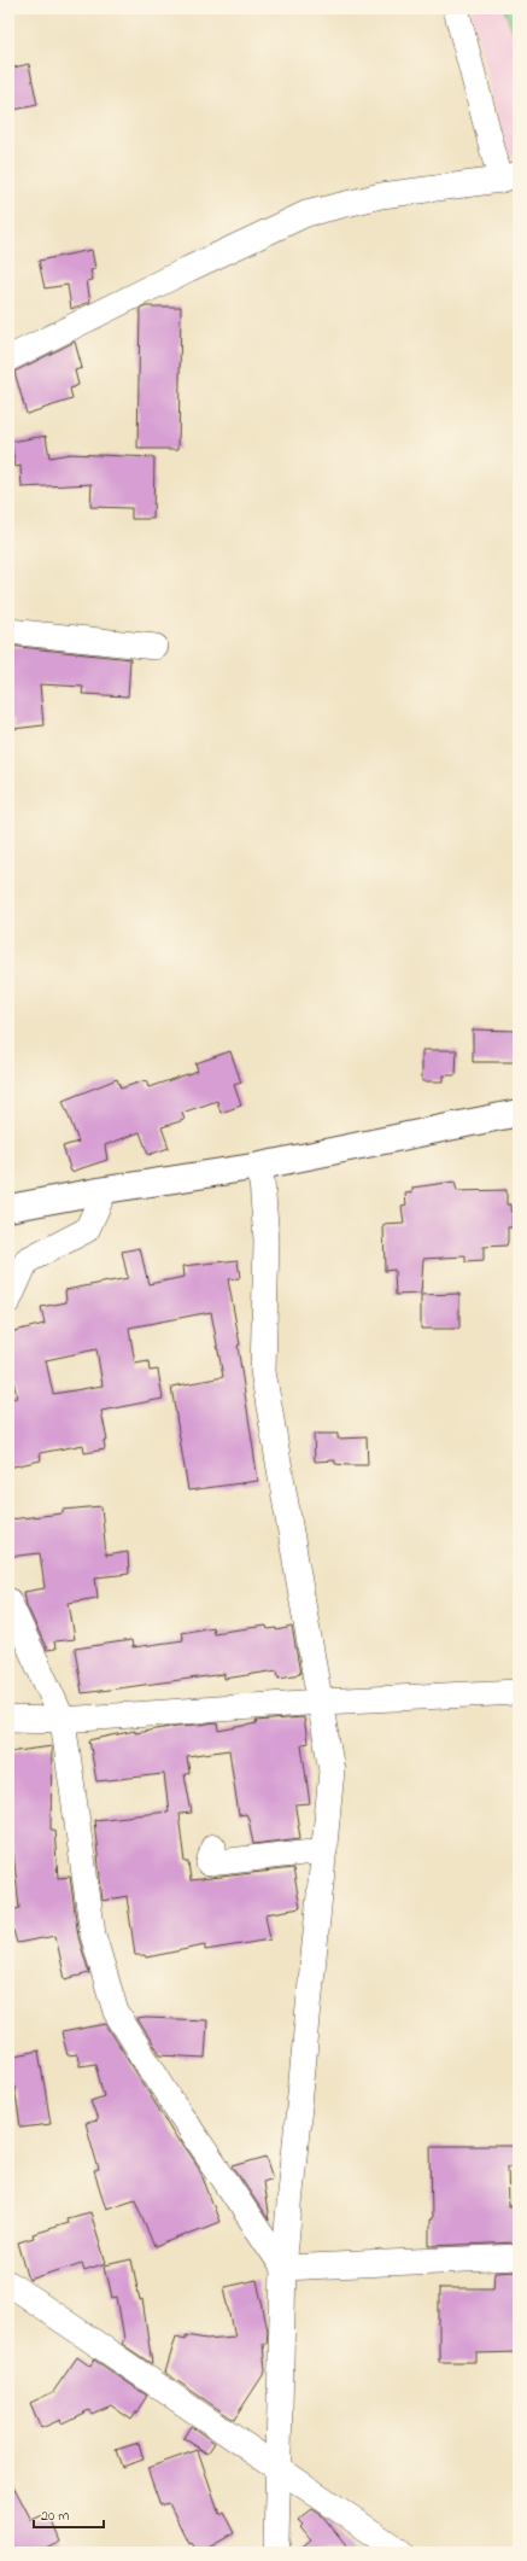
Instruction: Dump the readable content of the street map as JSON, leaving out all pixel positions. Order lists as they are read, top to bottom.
{
  "scale_bar": "20 m"
}
